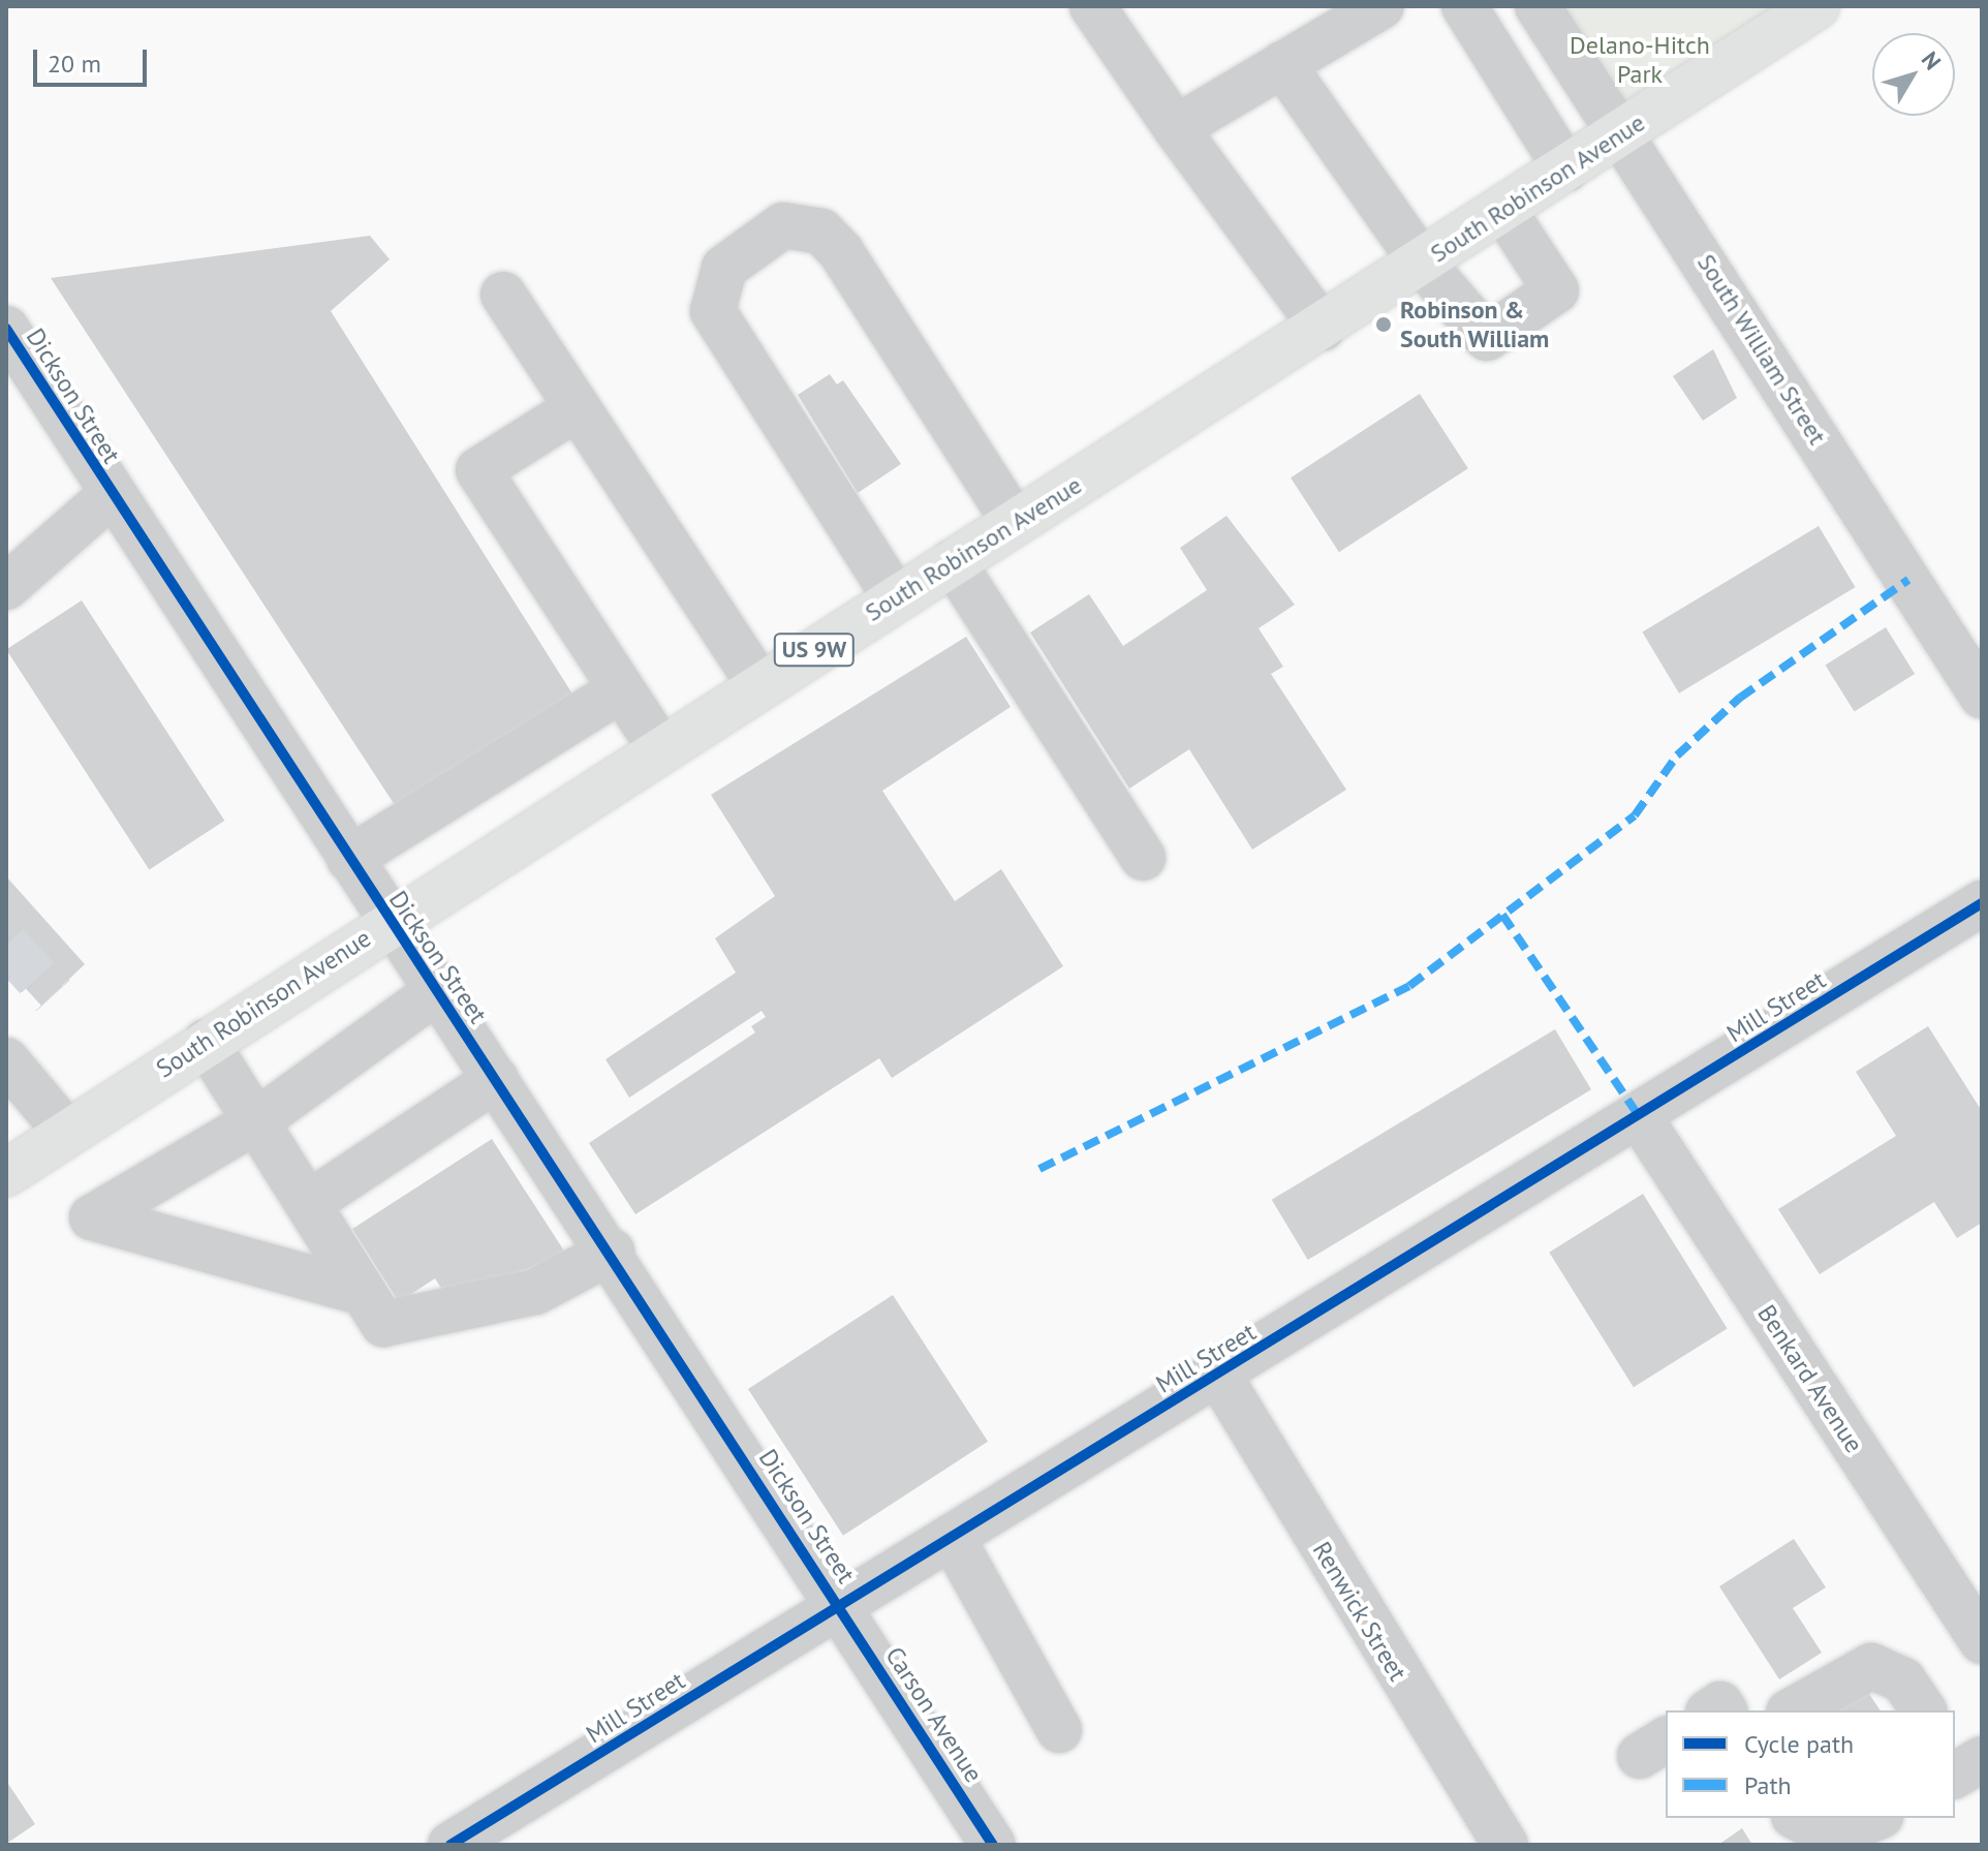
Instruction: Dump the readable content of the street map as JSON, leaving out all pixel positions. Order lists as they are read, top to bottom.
{
  "streets": {
    "highway": ["South Robinson Avenue", "US 9W"],
    "street": [
      "South William Street",
      "Dickson Street",
      "Mill Street",
      "Benkard Avenue",
      "Renwick Street",
      "Carson Avenue"
    ]
  },
  "crossings": [
    ["South Robinson Avenue", "South William Street"],
    ["South Robinson Avenue", "Dickson Street"],
    ["Dickson Street", "Mill Street"],
    ["Dickson Street", "Carson Avenue"],
    ["Mill Street", "Benkard Avenue"],
    ["Mill Street", "Renwick Street"],
    ["Mill Street", "Carson Avenue"]
  ],
  "parks": ["Delano-Hitch Park"],
  "places": ["Robinson & South William"],
  "legend": ["Cycle path", "Path"],
  "scale_bar": "20 m",
  "north": "top right"
}
